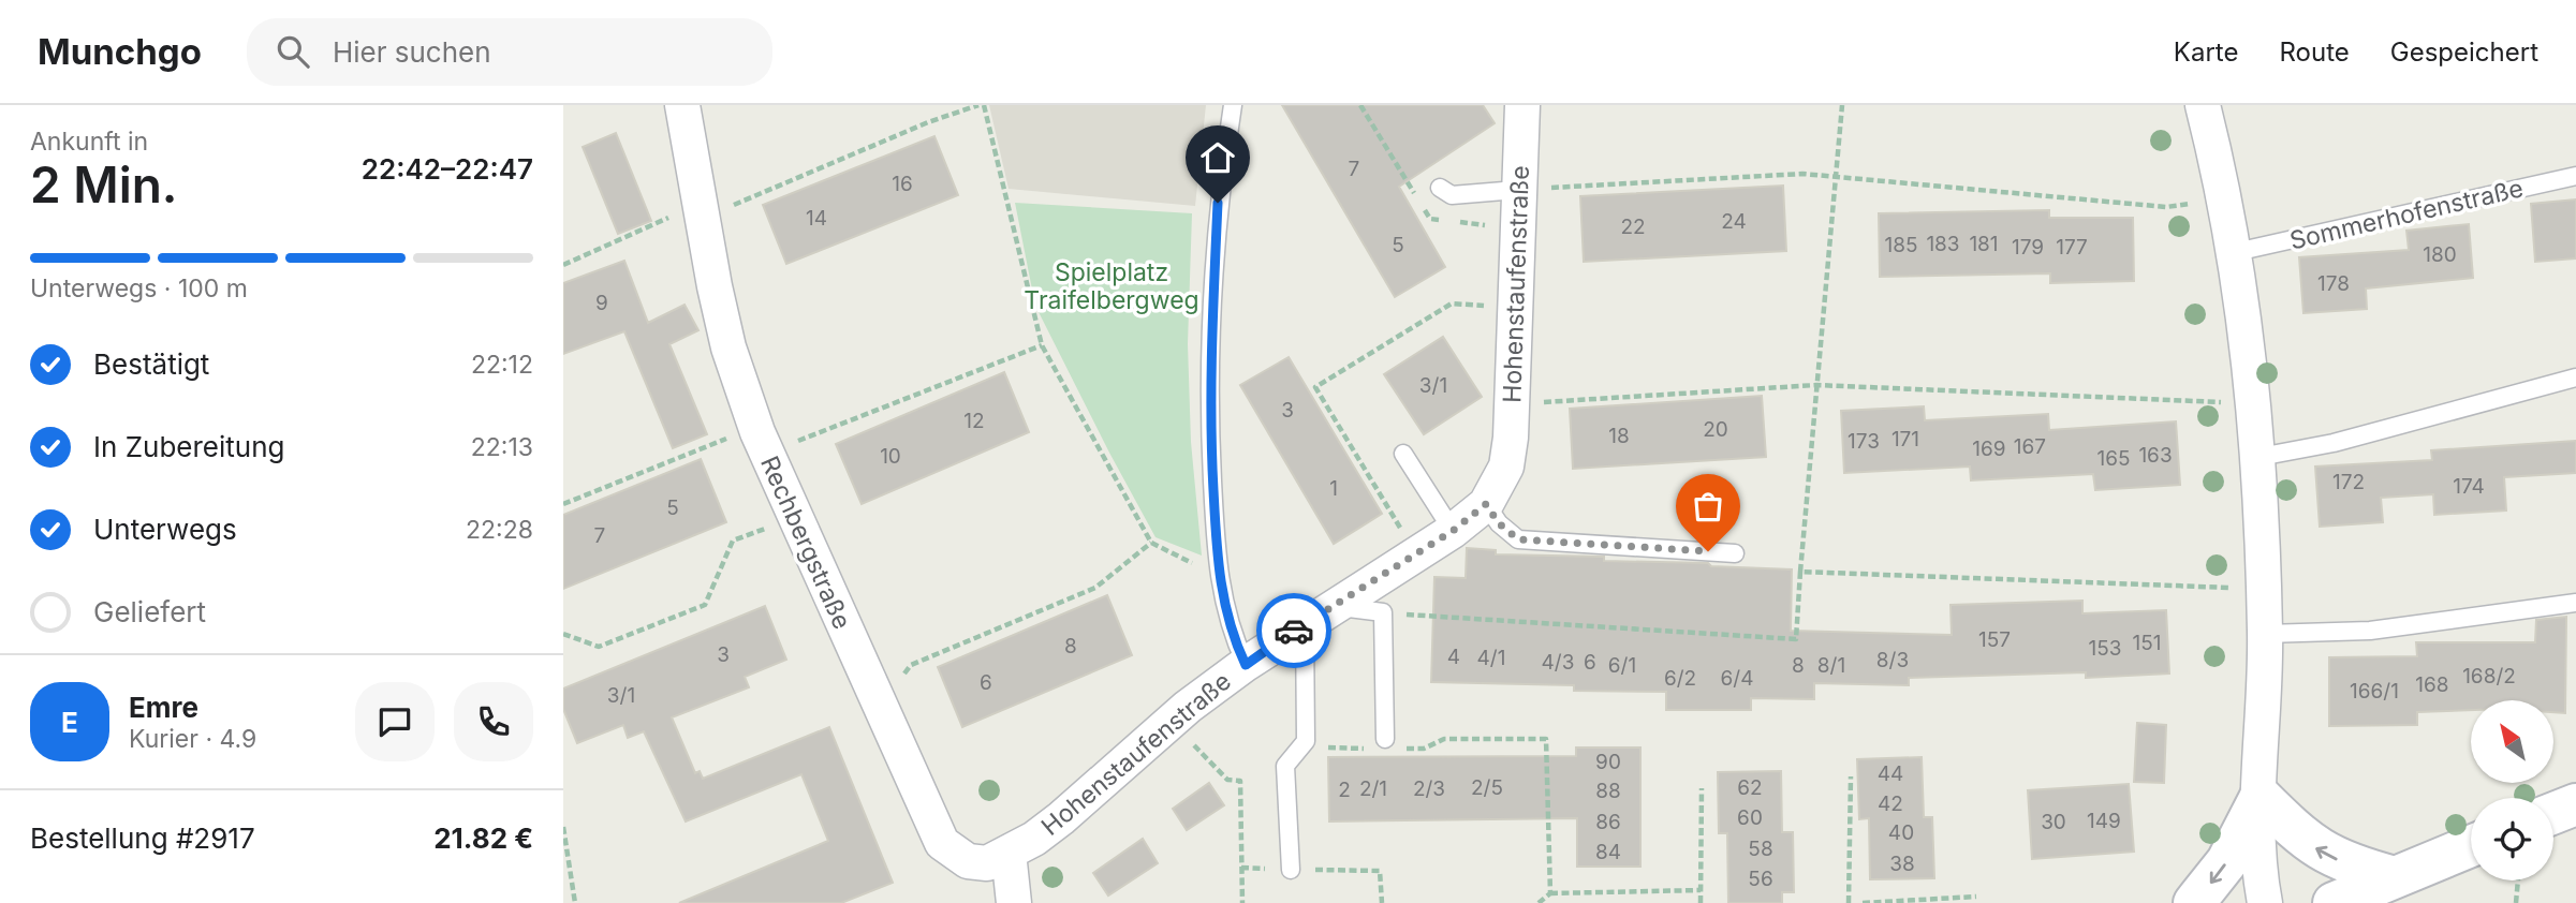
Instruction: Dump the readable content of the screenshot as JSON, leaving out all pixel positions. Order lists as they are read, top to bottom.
{
  "streets": {
    "street": ["Hohenstaufenstraße", "Rechbergstraße"],
    "lane": ["Sommerhofenstraße"]
  },
  "crossings": [
    ["Hohenstaufenstraße", "Rechbergstraße"]
  ],
  "parks": ["Spielplatz Traifelbergweg"],
  "house_numbers": [
    "7",
    "16",
    "14",
    "24",
    "22",
    "183",
    "181",
    "5",
    "185",
    "179",
    "177",
    "180",
    "178",
    "9",
    "3/1",
    "3",
    "12",
    "20",
    "18",
    "171",
    "173",
    "167",
    "169",
    "163",
    "10",
    "165",
    "172",
    "174",
    "1",
    "5",
    "7",
    "157",
    "151",
    "8",
    "153",
    "3",
    "4",
    "4/1",
    "8/3",
    "4/3",
    "6",
    "6/1",
    "8",
    "8/1",
    "168/2",
    "6/2",
    "6/4",
    "6",
    "168",
    "166/1",
    "3/1",
    "90",
    "44",
    "2/5",
    "62",
    "2/1",
    "2/3",
    "2",
    "88",
    "42",
    "60",
    "149",
    "86",
    "30",
    "40",
    "58",
    "84",
    "38",
    "56"
  ],
  "north": "top left",
  "page": {
    "header": "Munchgo",
    "search": "Hier suchen",
    "nav": ["Karte", "Route", "Gespeichert"],
    "heading": ["2 Min.", "Ankunft in", "22:42–22:47"],
    "panel": [
      "Emre",
      "Kurier · 4.9",
      "Bestellung #2917",
      "21.82 €"
    ],
    "bar": "Unterwegs · 100 m",
    "list": [
      ["Bestätigt", "22:12"],
      ["In Zubereitung", "22:13"],
      ["Unterwegs", "22:28"],
      "Geliefert"
    ],
    "round": "E"
  }
}
